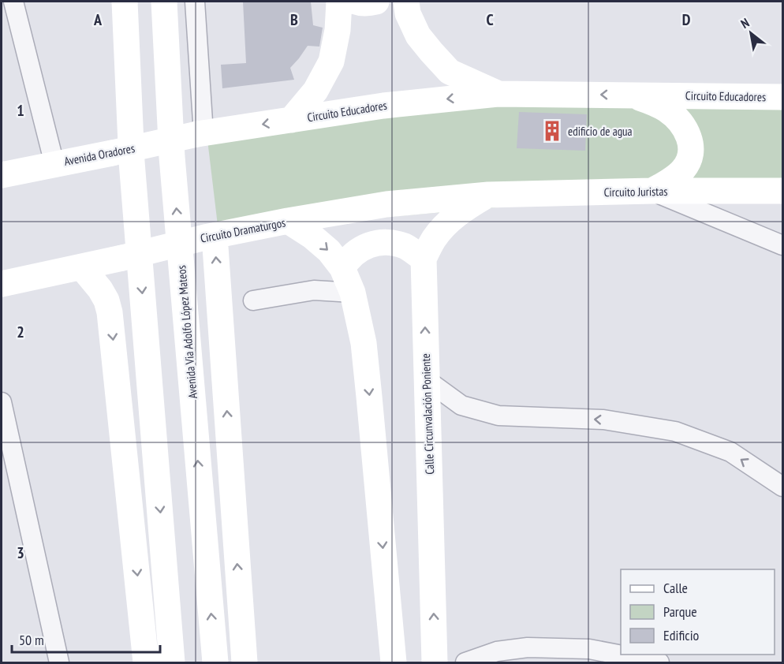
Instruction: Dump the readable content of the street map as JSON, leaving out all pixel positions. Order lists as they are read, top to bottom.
{
  "streets": {
    "main road": [
      "Circuito Educadores",
      "Avenida Oradores",
      "Circuito Juristas",
      "Circuito Dramaturgos",
      "Avenida Via Adolfo López Mateos",
      "Calle Circunvalación Poniente"
    ]
  },
  "crossings": [
    ["Circuito Educadores", "Avenida Oradores"],
    ["Circuito Juristas", "Circuito Dramaturgos"]
  ],
  "one_way": ["Circuito Educadores"],
  "places": {
    "building": ["edificio de agua"]
  },
  "legend": ["Calle", "Parque", "Edificio"],
  "scale_bar": "50 m",
  "north": "top left",
  "grid": {
    "columns": [
      "A",
      "B",
      "C",
      "D"
    ],
    "rows": ["1", "2", "3"]
  }
}
